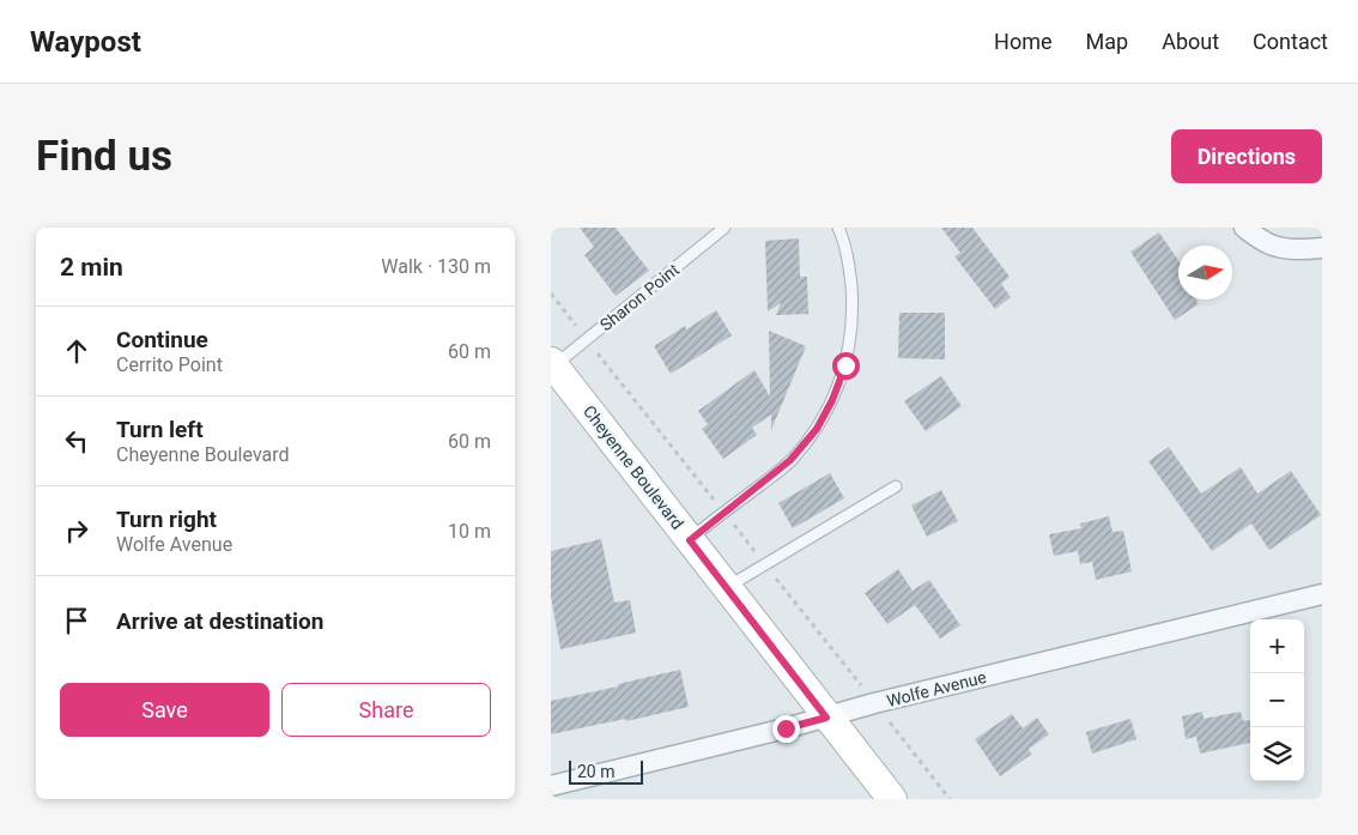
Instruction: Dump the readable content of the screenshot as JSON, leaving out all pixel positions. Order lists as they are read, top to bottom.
{
  "streets": {
    "main road": ["Cheyenne Boulevard"],
    "street": ["Wolfe Avenue"],
    "lane": ["Sharon Point"]
  },
  "crossings": [
    ["Sharon Point", "Cheyenne Boulevard"],
    ["Cheyenne Boulevard", "Wolfe Avenue"]
  ],
  "scale_bar": "20 m",
  "north": "right",
  "page": {
    "header": "Waypost",
    "nav": [
      "Home",
      "Map",
      "About",
      "Contact"
    ],
    "buttons": [
      "Directions",
      ["Save", "Share"]
    ],
    "title": "Find us",
    "heading": ["2 min", "Walk · 130 m"],
    "list": [
      ["Continue", "Cerrito Point", "60 m"],
      ["Turn left", "Cheyenne Boulevard", "60 m"],
      ["Turn right", "Wolfe Avenue", "10 m"],
      "Arrive at destination"
    ],
    "map_buttons": ["+", "−"],
    "scale": "20 m"
  }
}
